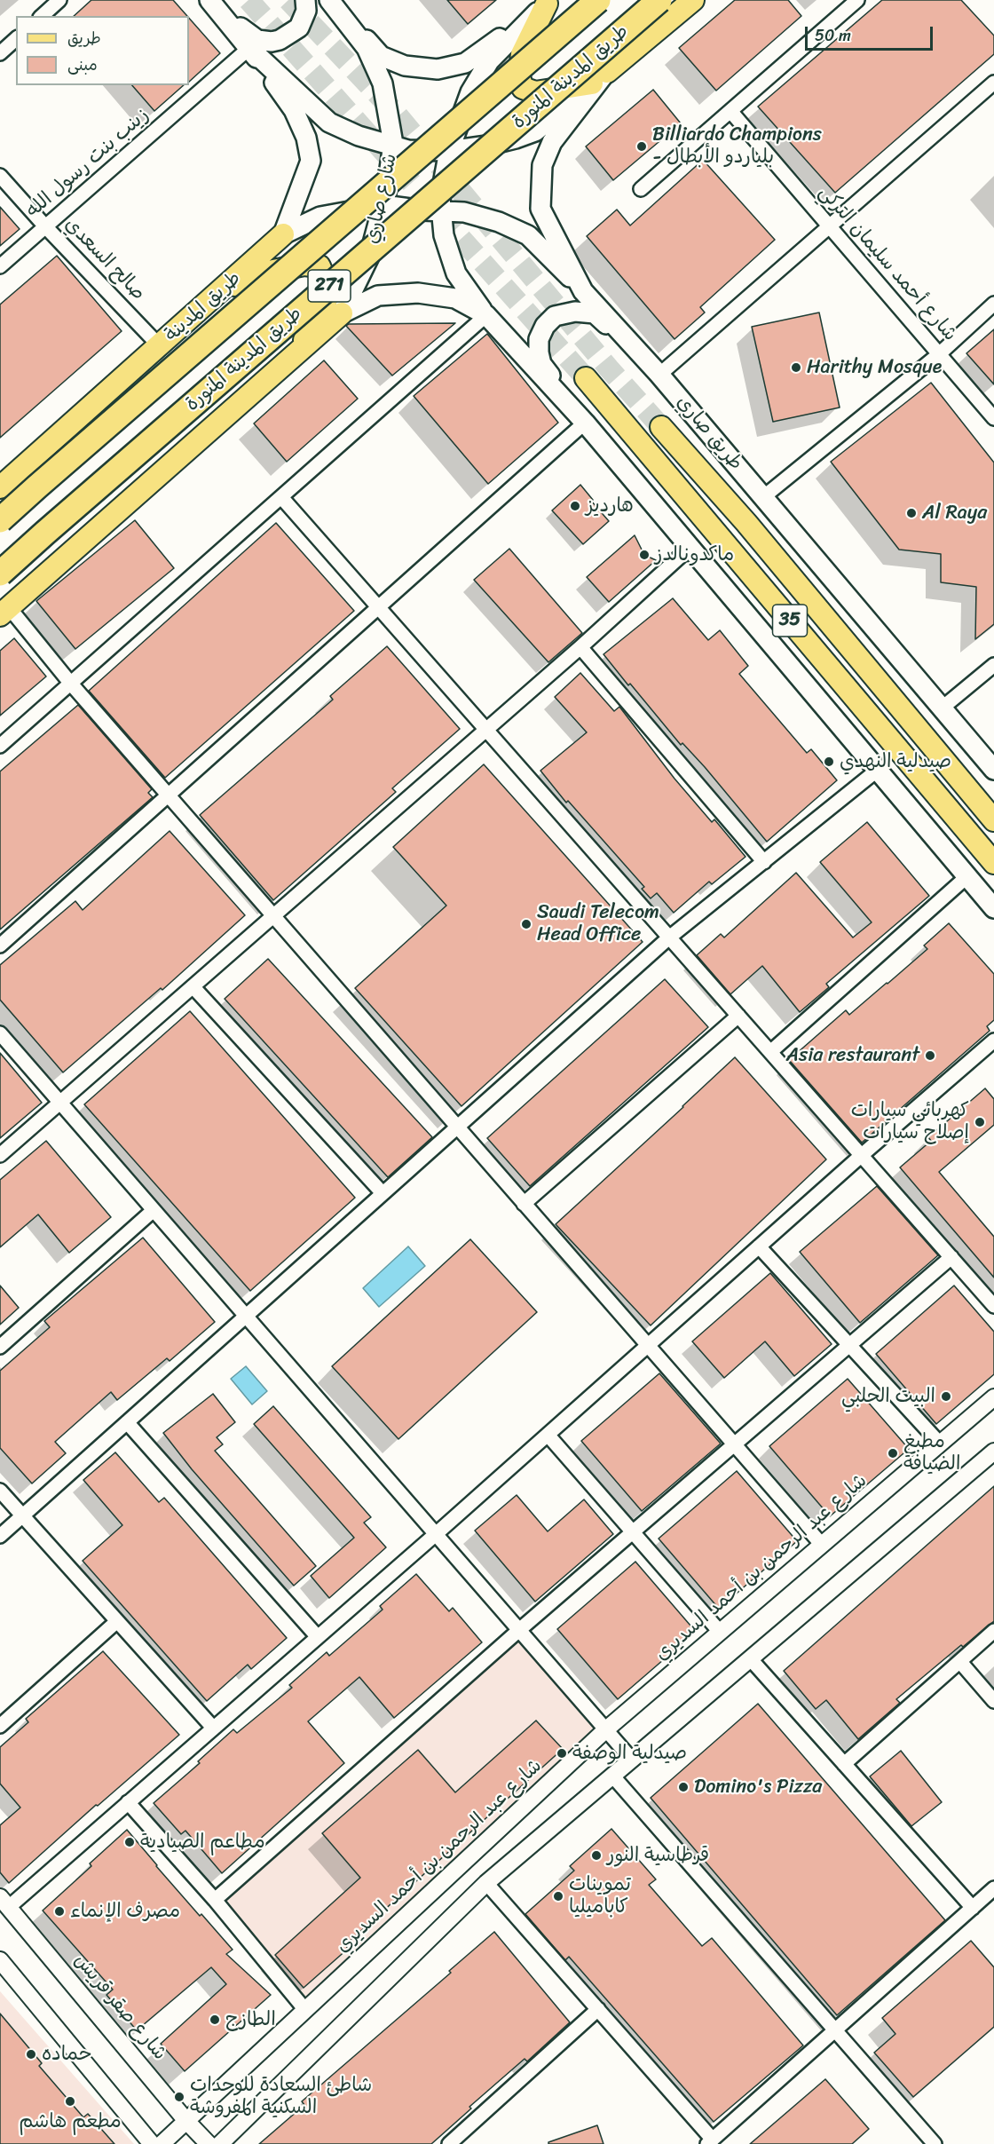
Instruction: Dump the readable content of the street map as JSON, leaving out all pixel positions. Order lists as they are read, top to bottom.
{
  "streets": {
    "highway": ["طريق المدينة المنورة", "271"],
    "main road": [
      "شارع صاري",
      "طريق المدينة",
      "طريق صاري",
      "35"
    ],
    "street": [
      "زينب بنت رسول الله",
      "صالح السعدي",
      "شارع أحمد سليمان التركي",
      "شارع عبد الرحمن بن أحمد السديري",
      "شارع صقر قريش"
    ]
  },
  "crossings": [
    ["زينب بنت رسول الله", "صالح السعدي"],
    ["شارع صاري", "طريق المدينة"],
    ["صالح السعدي", "طريق المدينة"],
    ["طريق المدينة", "طريق صاري"],
    ["شارع عبد الرحمن بن أحمد السديري", "شارع صقر قريش"]
  ],
  "places": [
    "Billiardo Champions - بلياردو الأبطال",
    "Harithy Mosque",
    "هارديز",
    "Al Raya",
    "ماكدونالدز",
    "صيدلية النهدي",
    "Saudi Telecom Head Office",
    "Asia restaurant",
    "كهربائي سيارات إصلاح سيارات",
    "البيت الحلبي",
    "مطبغ الضيافة",
    "صيدلية الوصفة",
    "Domino's Pizza",
    "مطاعم الصيادية",
    "قرطاسية النور",
    "تموينات كاباميليا",
    "مصرف الإنماء",
    "الطازج",
    "حماده",
    "شاطئ السعادة للوحدات السكنية المفروشة",
    "مطعم هاشم"
  ],
  "legend": ["طريق", "مبنى"],
  "scale_bar": "50 m"
}
